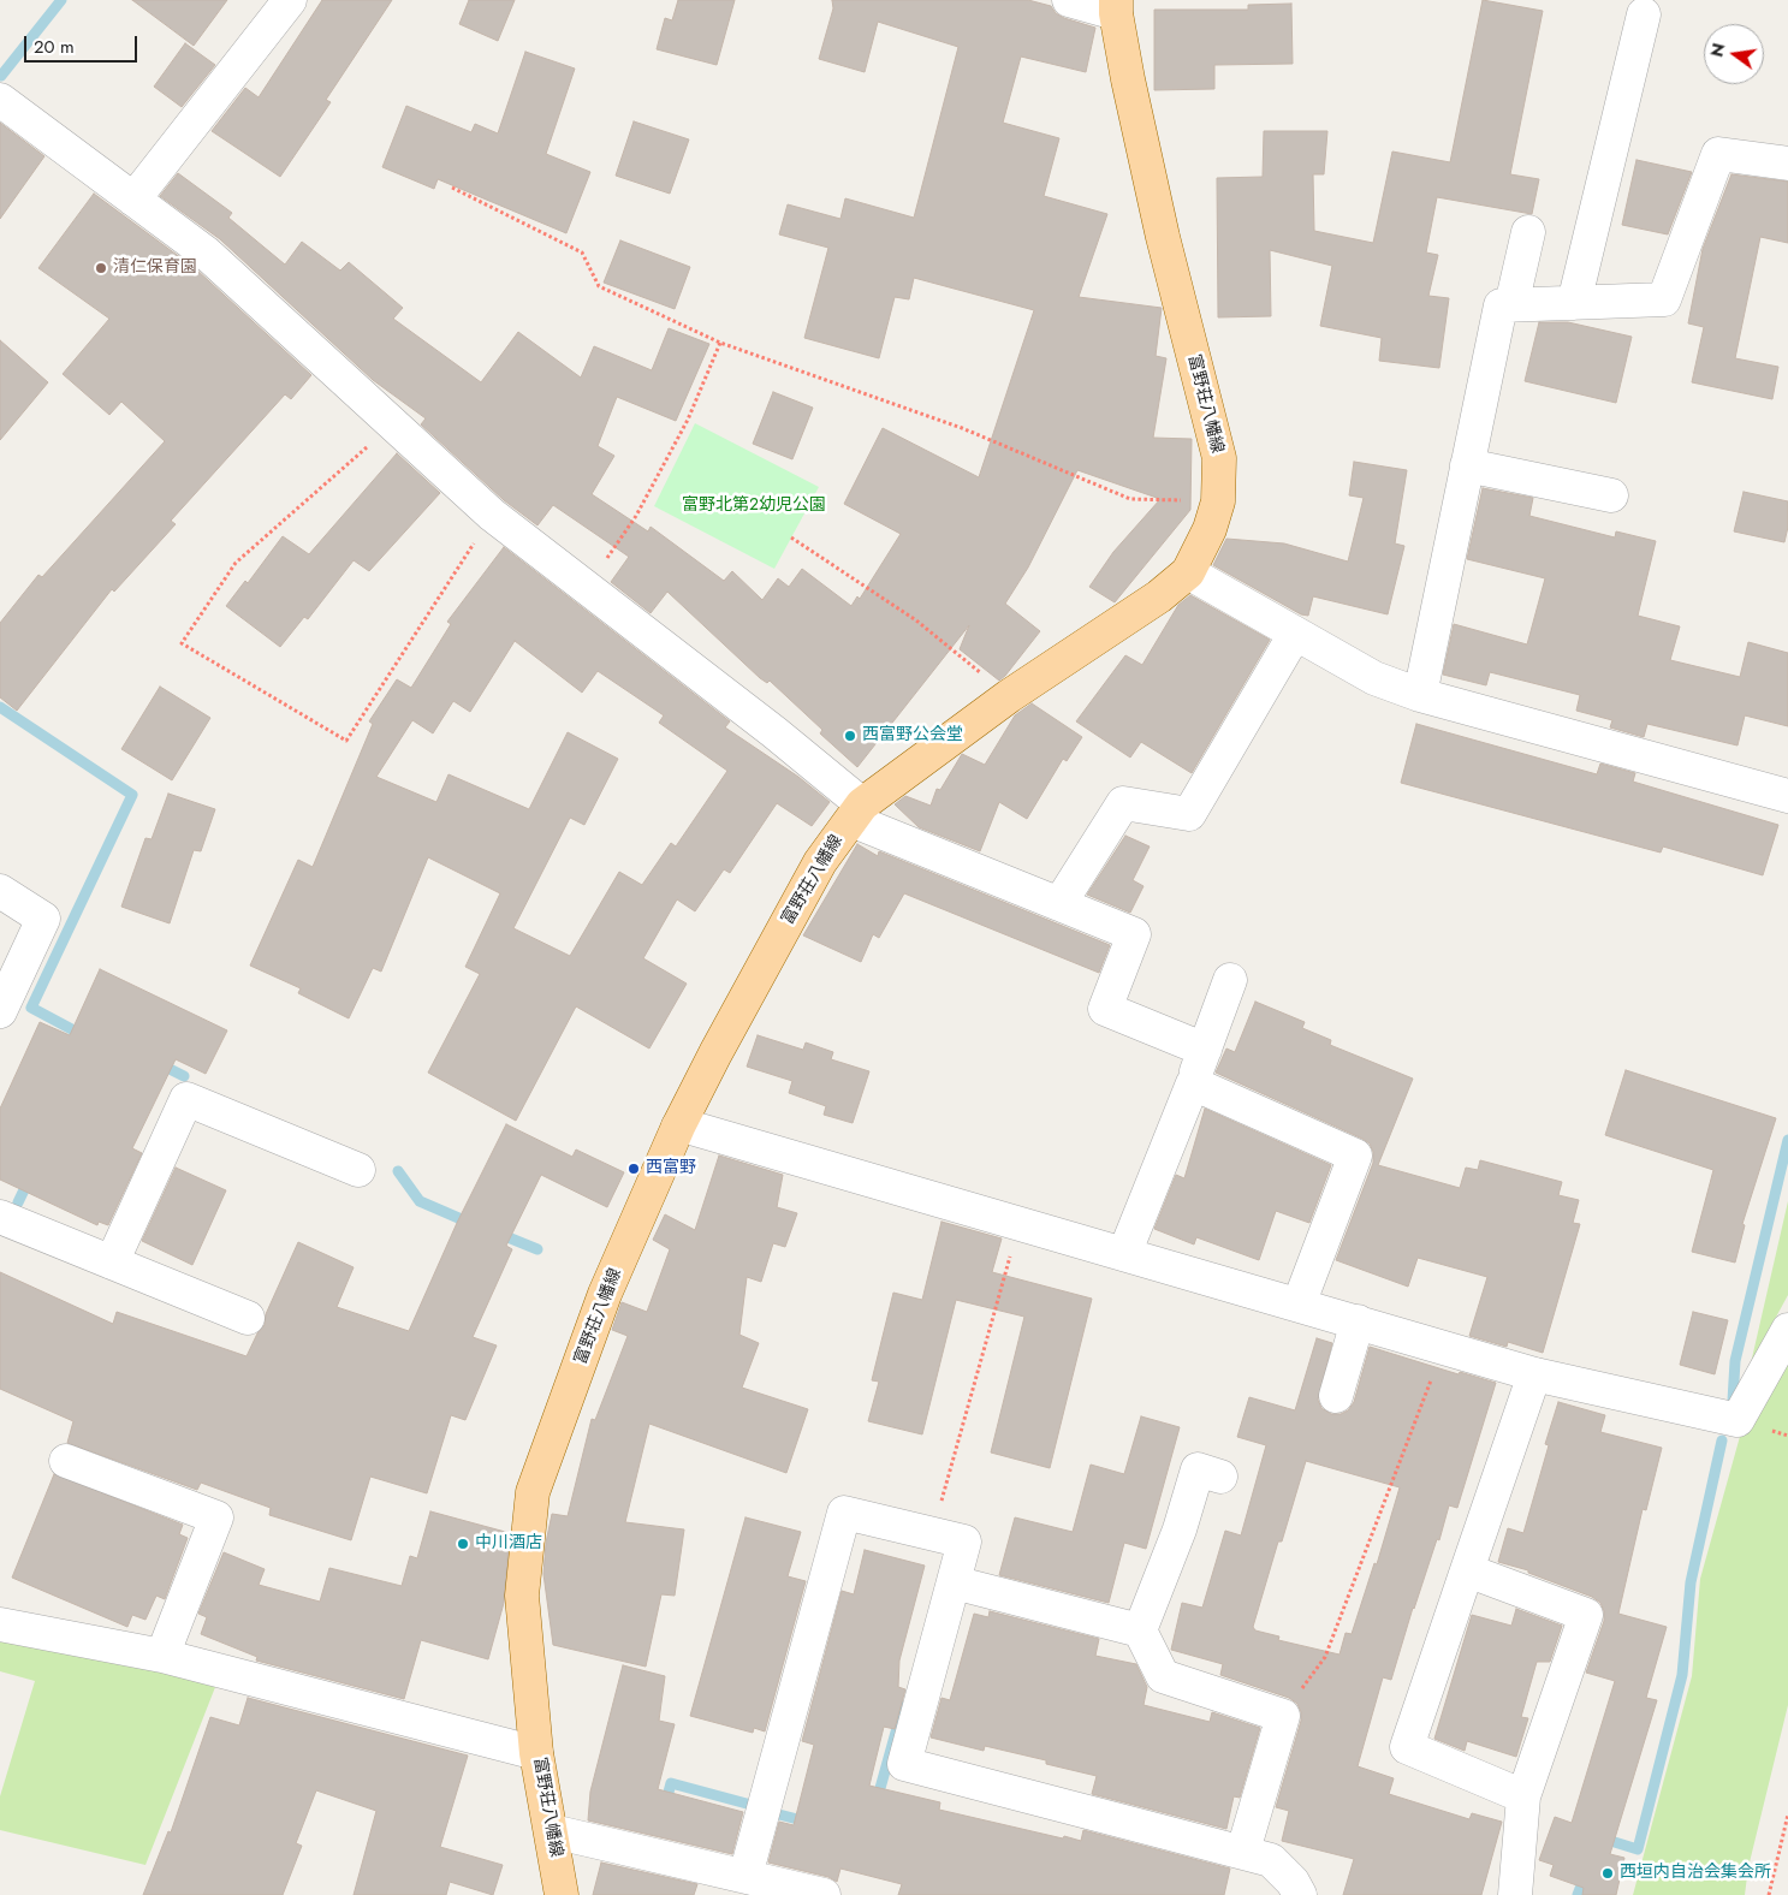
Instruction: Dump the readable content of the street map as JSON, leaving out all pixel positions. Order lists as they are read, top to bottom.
{
  "streets": {
    "main road": ["富野荘八幡線"]
  },
  "parks": ["富野北第2幼児公園"],
  "places": [
    "清仁保育園",
    "西富野公会堂",
    "西富野",
    "中川酒店",
    "西垣内自治会集会所"
  ],
  "scale_bar": "20 m",
  "north": "left"
}
